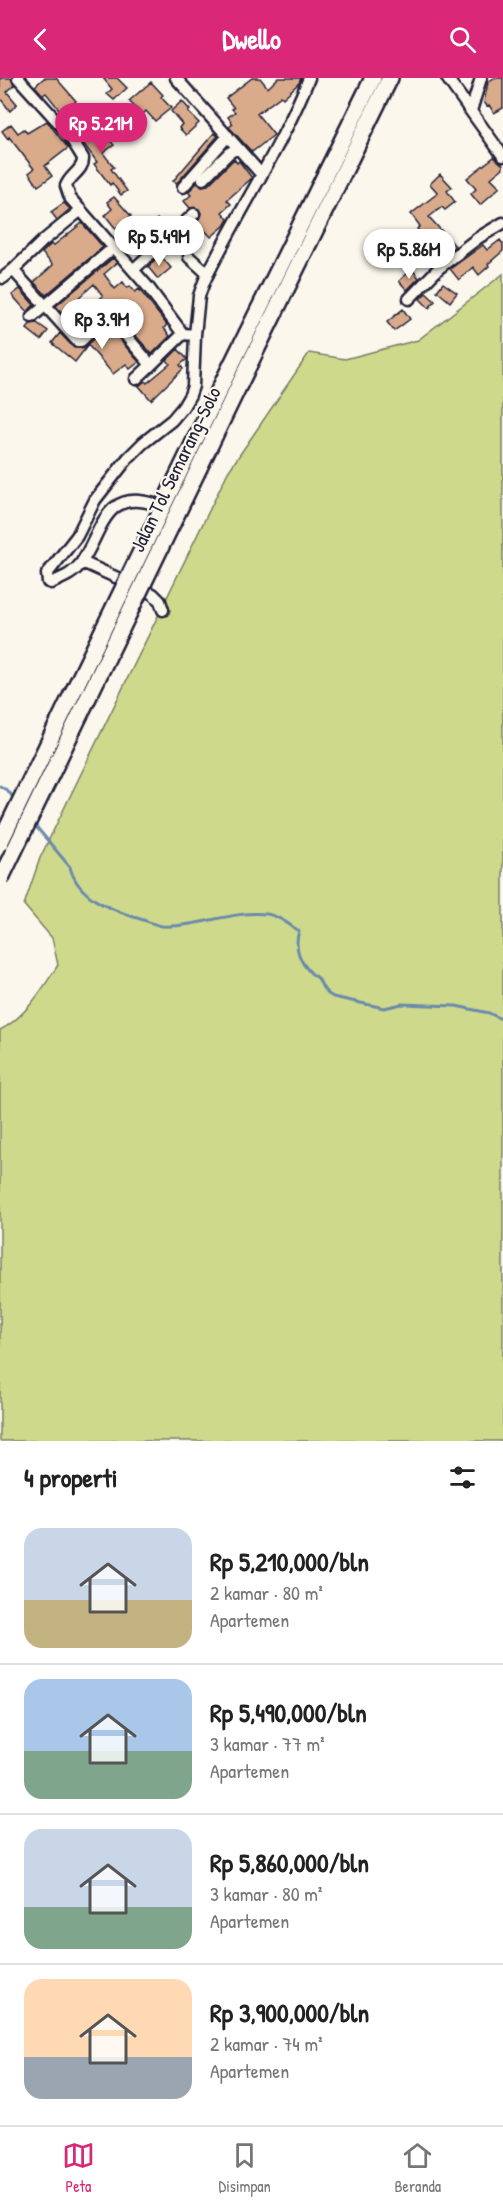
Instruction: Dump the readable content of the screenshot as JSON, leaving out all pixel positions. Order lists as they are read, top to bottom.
{
  "streets": {
    "highway": ["Jalan Tol Semarang–Solo"]
  },
  "page": {
    "header": "Dwello",
    "price": [
      "Rp 5.21M",
      "Rp 5.49M",
      "Rp 5.86M",
      "Rp 3.9M"
    ],
    "heading": "4 properti",
    "list": [
      {
        "name": "Rp 5,210,000/bln",
        "note": "2 kamar · 80 m² · Apartemen"
      },
      {
        "name": "Rp 5,490,000/bln",
        "note": "3 kamar · 77 m² · Apartemen"
      },
      {
        "name": "Rp 5,860,000/bln",
        "note": "3 kamar · 80 m² · Apartemen"
      },
      {
        "name": "Rp 3,900,000/bln",
        "note": "2 kamar · 74 m² · Apartemen"
      }
    ],
    "tabs": ["Peta", "Disimpan", "Beranda"]
  }
}
